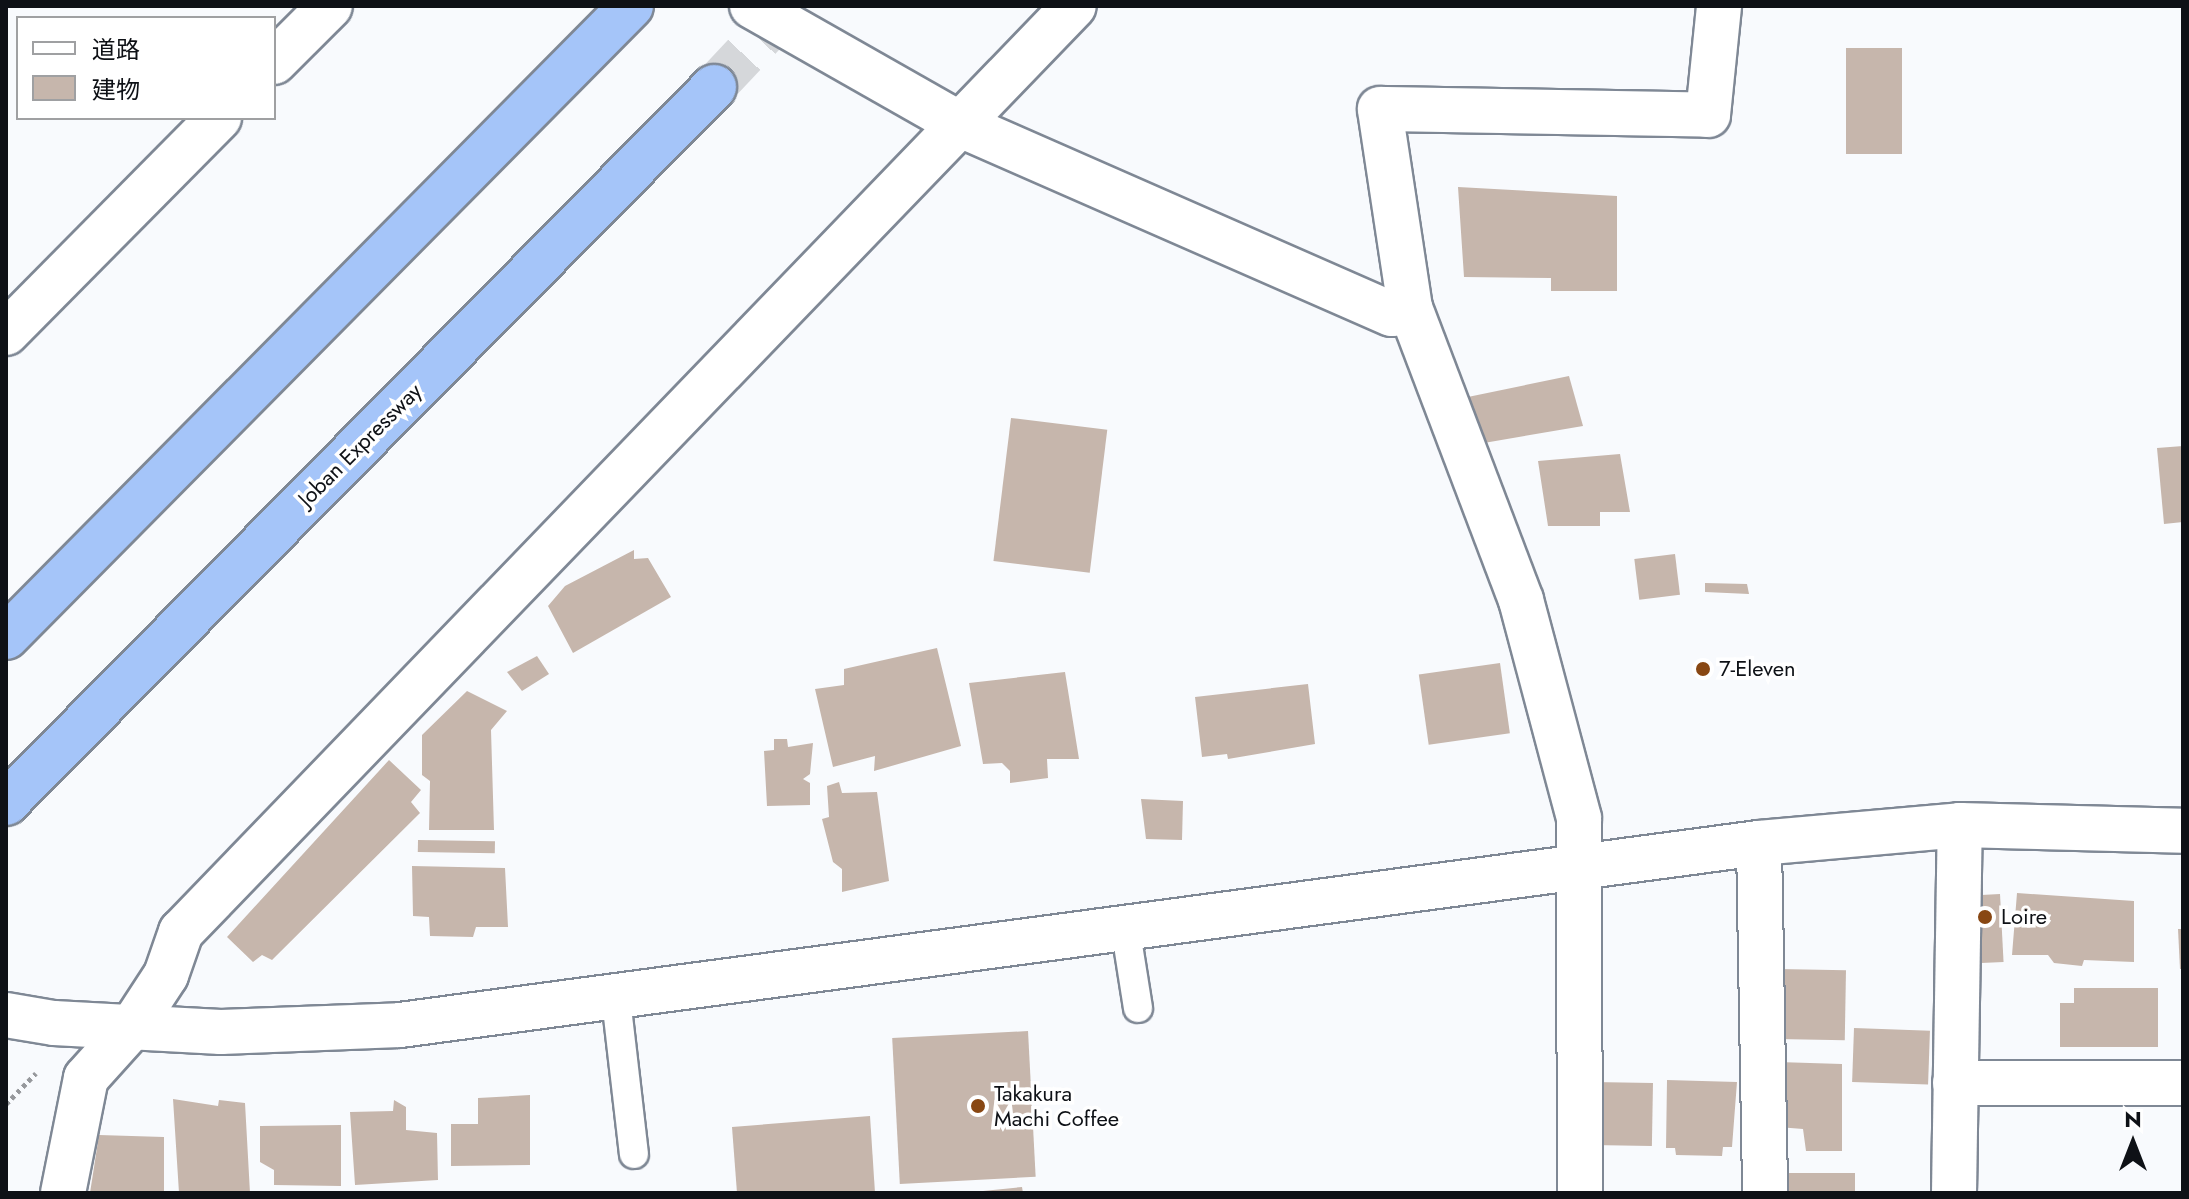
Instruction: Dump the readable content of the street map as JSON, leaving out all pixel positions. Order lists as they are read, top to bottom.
{
  "streets": {
    "highway": ["Joban Expressway"]
  },
  "places": ["7-Eleven", "Loire", "Takakura Machi Coffee"],
  "legend": ["道路", "建物"],
  "north": "top"
}
